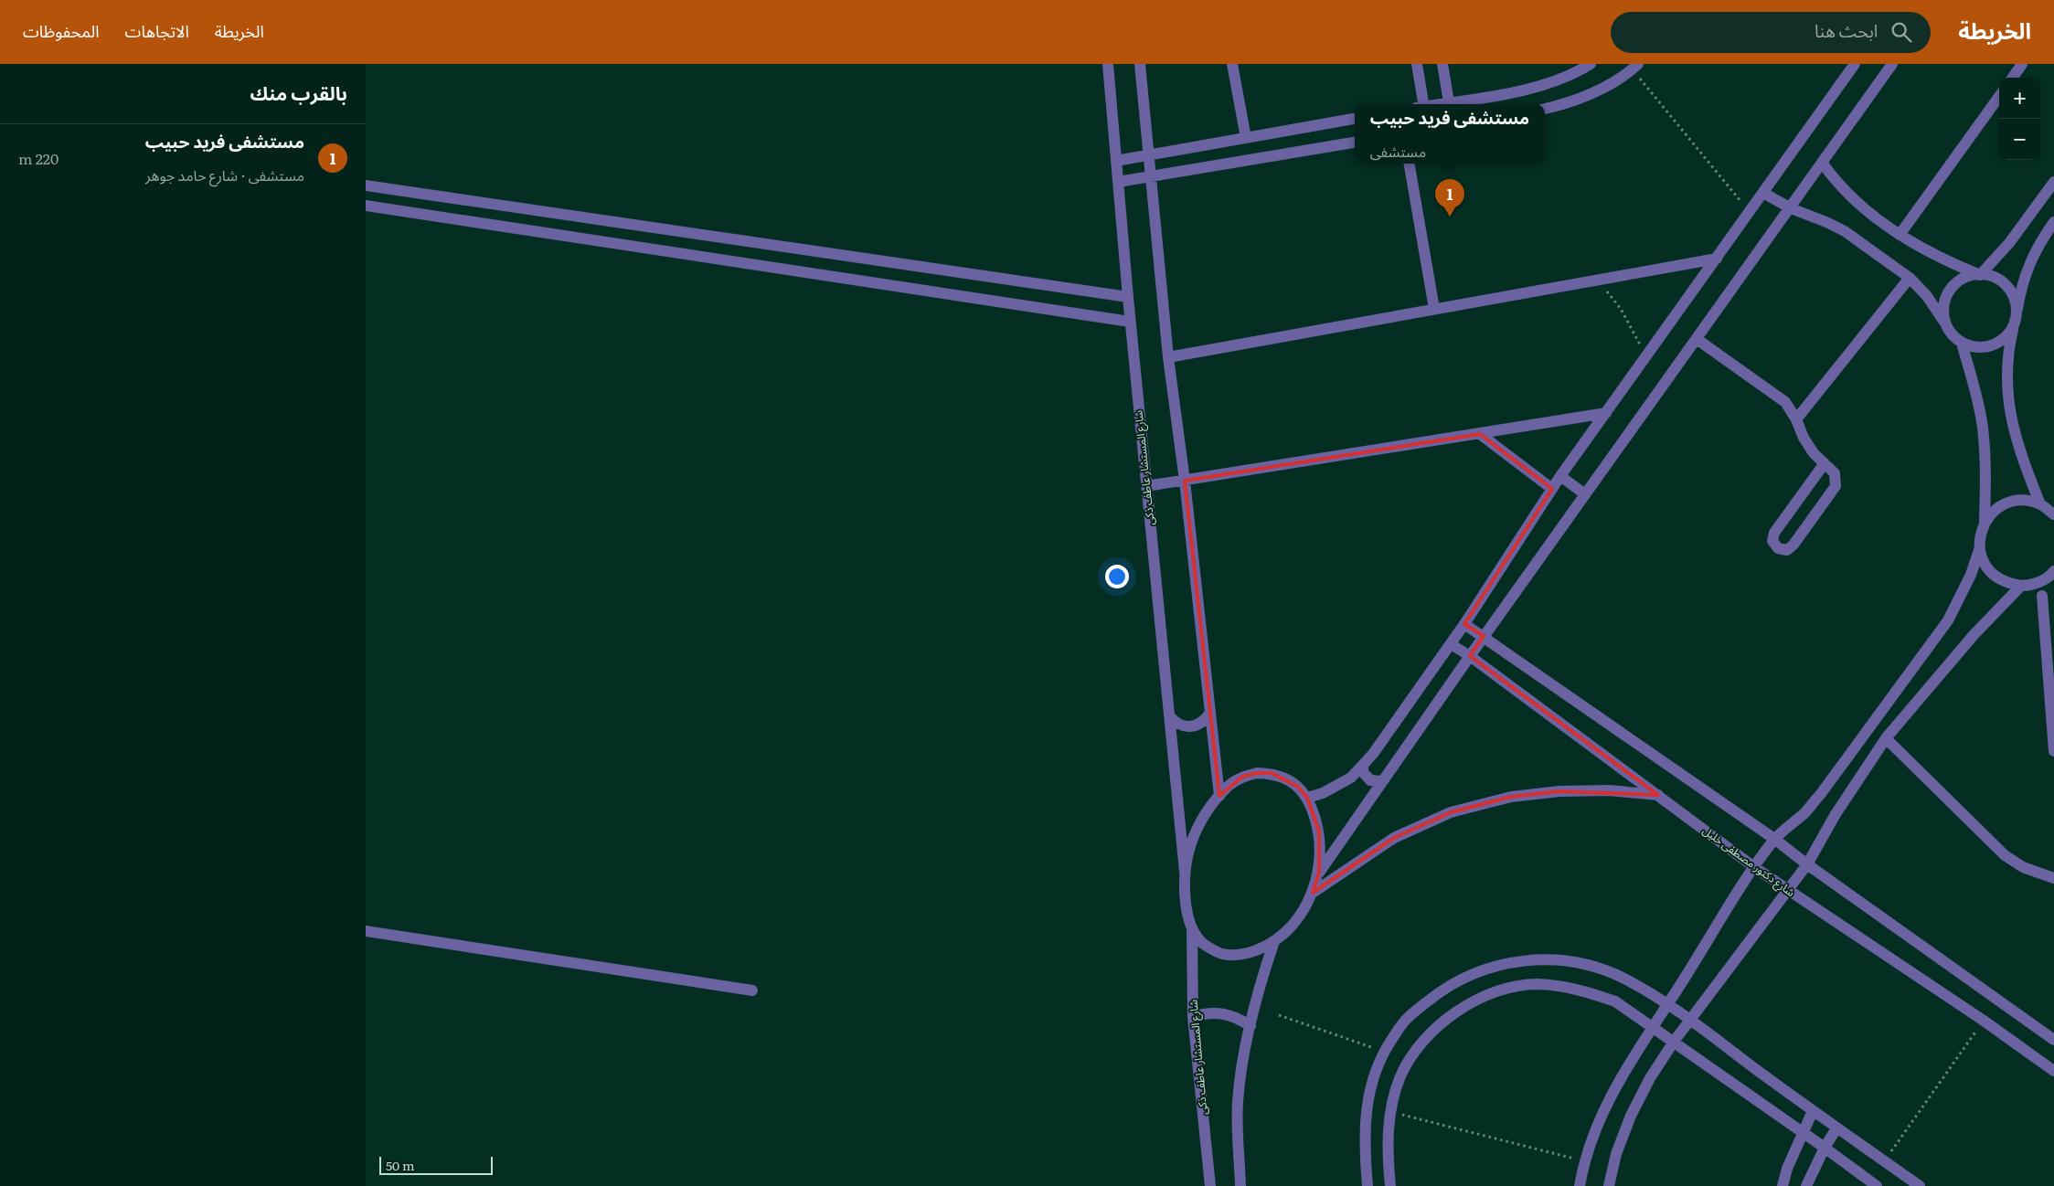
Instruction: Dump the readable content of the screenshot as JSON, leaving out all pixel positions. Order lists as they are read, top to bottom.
{
  "streets": {
    "street": ["شارع المستشار عاطف ذكى", "شارع دكتور مصطفى خليل"]
  },
  "scale_bar": "50 m",
  "page": {
    "header": "الخريطة",
    "search": "ابحث هنا",
    "nav": ["الخريطة", "الاتجاهات", "المحفوظات"],
    "heading": "بالقرب منك",
    "map_buttons": ["+", "−"],
    "popup": ["مستشفى فريد حبيب", "مستشفى"],
    "list": [
      {
        "mark": "1",
        "name": "مستشفى فريد حبيب",
        "note": "مستشفى · شارع حامد جوهر",
        "value": "220 m"
      }
    ],
    "pins": "1",
    "scale": "50 m"
  }
}
